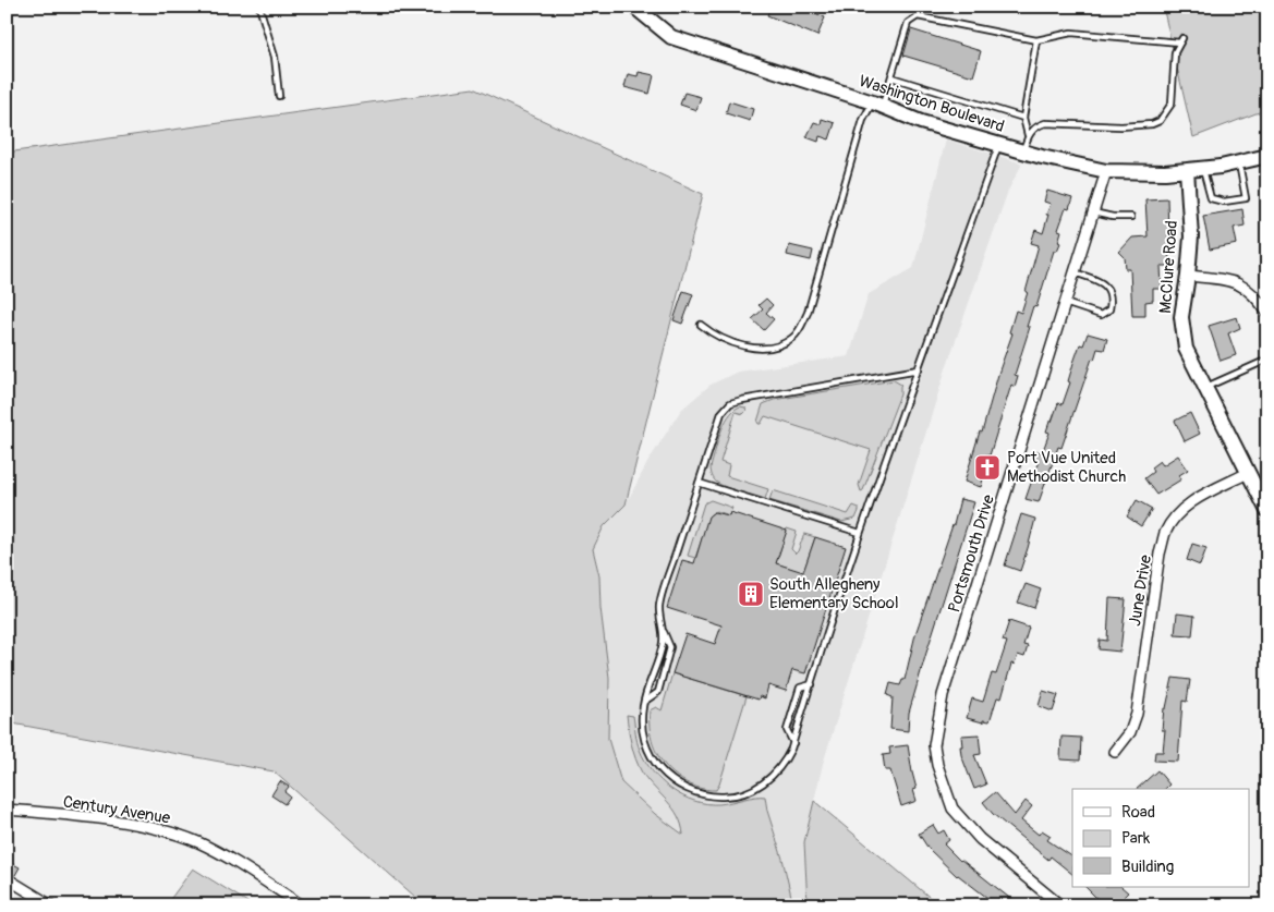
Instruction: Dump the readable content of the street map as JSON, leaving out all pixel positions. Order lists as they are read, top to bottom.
{
  "streets": {
    "street": [
      "Washington Boulevard",
      "McClure Road",
      "Portsmouth Drive",
      "June Drive",
      "Century Avenue"
    ]
  },
  "crossings": [
    ["Washington Boulevard", "McClure Road"],
    ["Washington Boulevard", "Portsmouth Drive"],
    ["McClure Road", "June Drive"]
  ],
  "places": {
    "church": ["Port Vue United Methodist Church"],
    "building": ["South Allegheny Elementary School"]
  },
  "legend": ["Road", "Park", "Building"]
}
